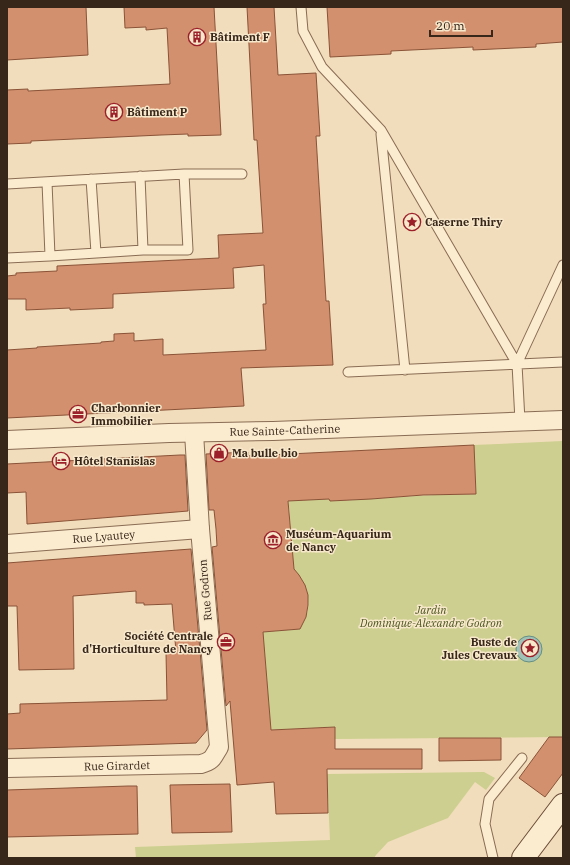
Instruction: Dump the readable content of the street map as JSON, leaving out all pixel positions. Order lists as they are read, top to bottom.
{
  "streets": {
    "street": [
      "Rue Sainte-Catherine",
      "Rue Lyautey",
      "Rue Godron",
      "Rue Girardet"
    ]
  },
  "crossings": [
    ["Rue Sainte-Catherine", "Rue Godron"],
    ["Rue Lyautey", "Rue Godron"],
    ["Rue Godron", "Rue Girardet"]
  ],
  "parks": ["Jardin Dominique-Alexandre Godron"],
  "places": {
    "building": ["Bâtiment F", "Bâtiment P"],
    "place": ["Caserne Thiry", "Buste de Jules Crevaux"],
    "office": ["Charbonnier Immobilier", "Société Centrale d'Horticulture de Nancy"],
    "shop": ["Ma bulle bio"],
    "hotel": ["Hôtel Stanislas"],
    "museum": ["Muséum-Aquarium de Nancy"]
  },
  "scale_bar": "20 m"
}
